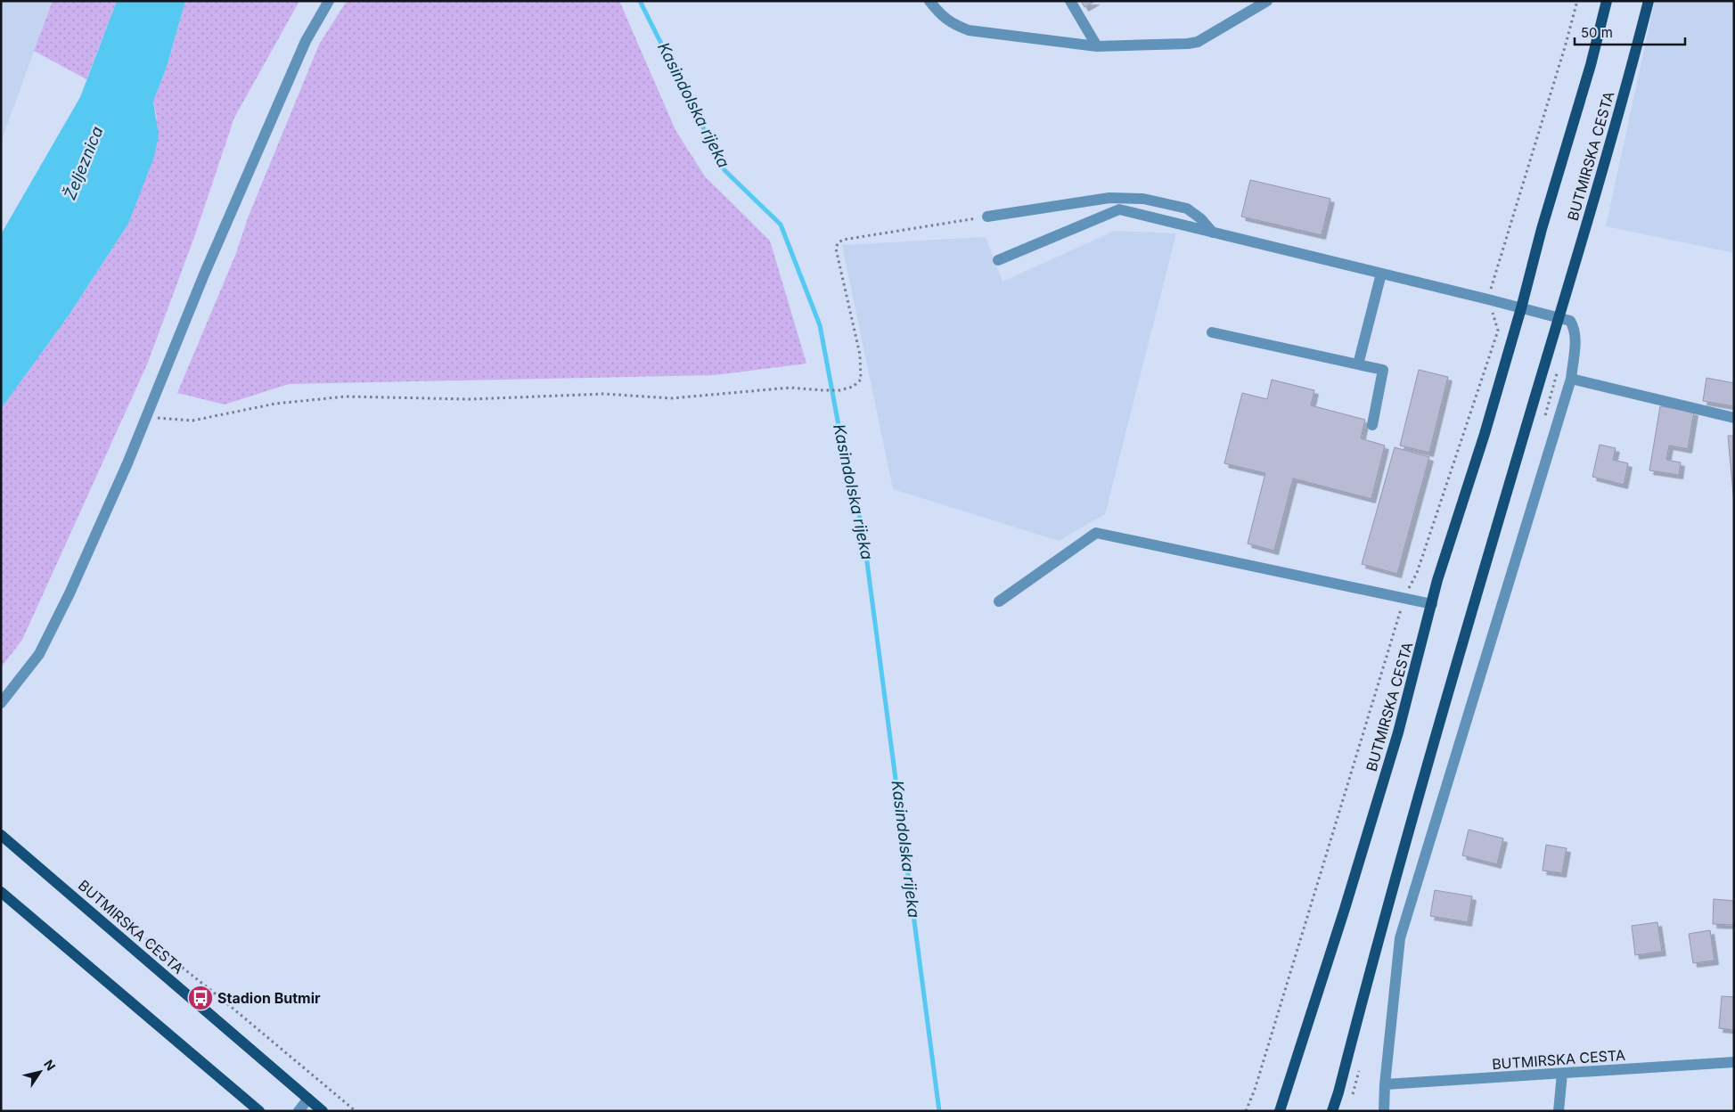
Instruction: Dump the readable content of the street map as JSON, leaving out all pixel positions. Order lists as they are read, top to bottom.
{
  "streets": {
    "main road": ["BUTMIRSKA CESTA"]
  },
  "water": ["Kasindolska rijeka", "Željeznica"],
  "places": {
    "bus stop": ["Stadion Butmir"]
  },
  "scale_bar": "50 m",
  "north": "top right"
}
